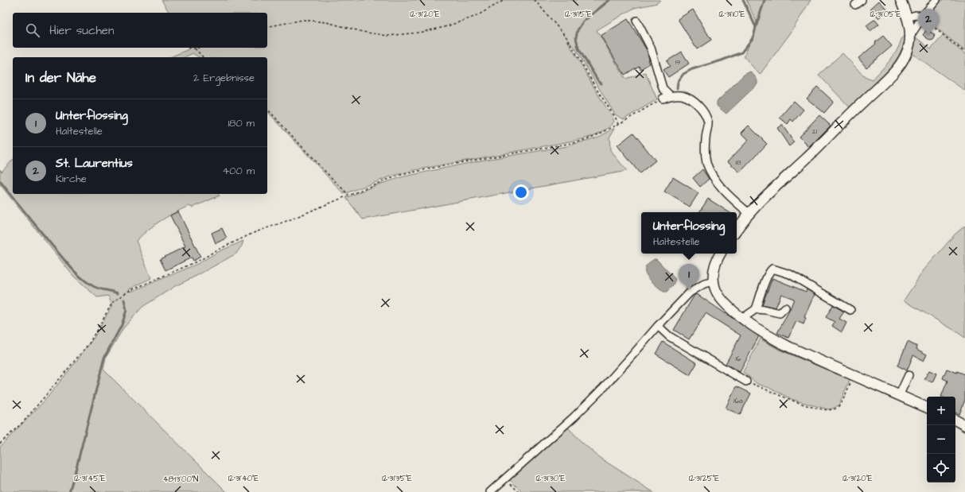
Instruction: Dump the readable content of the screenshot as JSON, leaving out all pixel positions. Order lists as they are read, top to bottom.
{
  "house_numbers": [
    "19",
    "21",
    "18",
    "16",
    "16a"
  ],
  "page": {
    "pins": ["2", "1"],
    "search": "Hier suchen",
    "heading": ["In der Nähe", "2 Ergebnisse"],
    "list": [
      {
        "mark": "1",
        "name": "Unterflossing",
        "note": "Haltestelle",
        "value": "180 m"
      },
      {
        "mark": "2",
        "name": "St. Laurentius",
        "note": "Kirche",
        "value": "400 m"
      }
    ],
    "popup": ["Unterflossing", "Haltestelle"],
    "map_buttons": ["+", "−"]
  },
  "coordinates": [
    "12°31'20\"E",
    "12°31'15\"E",
    "12°31'10\"E",
    "12°31'05\"E",
    "12°31'45\"E",
    "12°31'40\"E",
    "12°31'35\"E",
    "12°31'30\"E",
    "12°31'25\"E",
    "48°13'00\"N"
  ]
}
